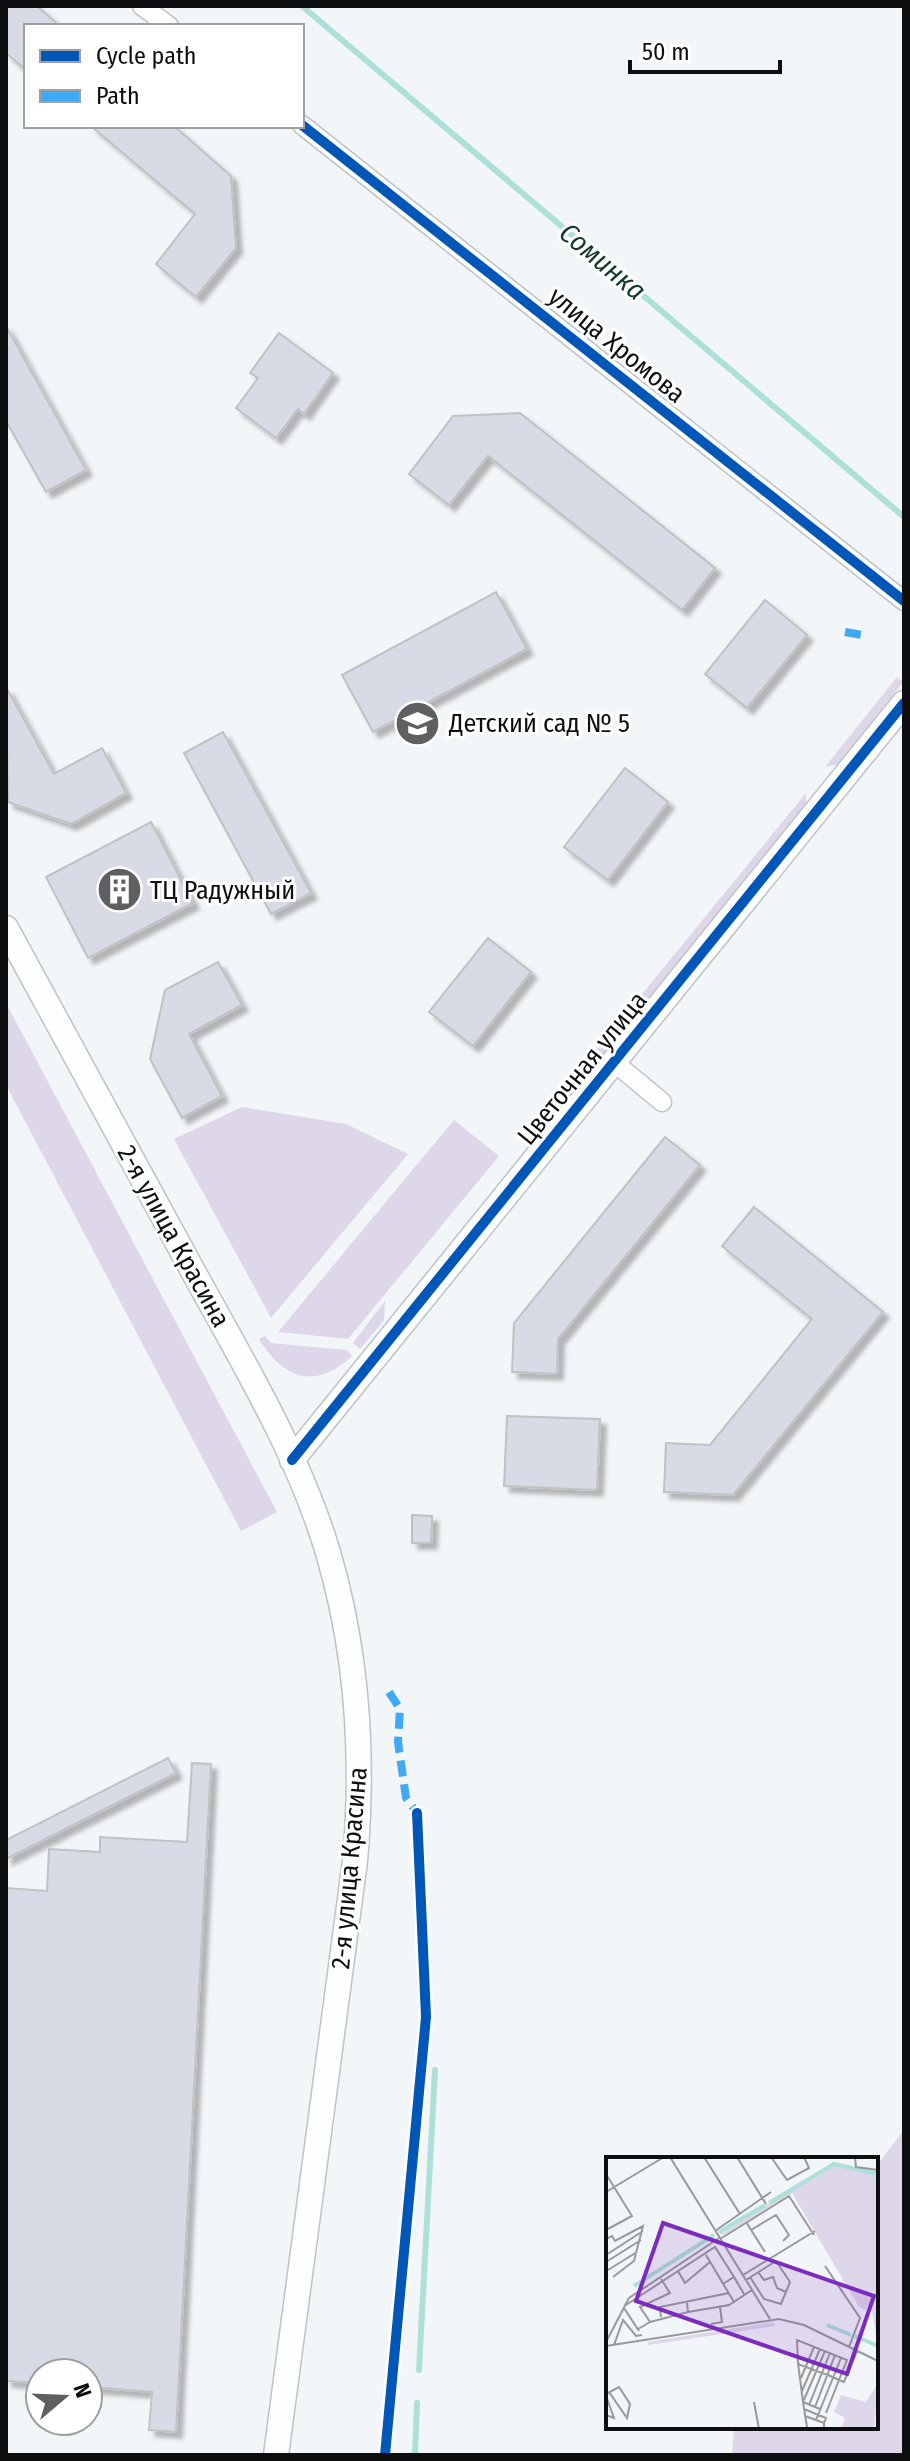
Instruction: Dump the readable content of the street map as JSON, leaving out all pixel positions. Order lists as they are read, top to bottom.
{
  "streets": {
    "main road": ["Цветочная улица", "2-я улица Красина"],
    "street": ["улица Хромова"]
  },
  "crossings": [
    ["Цветочная улица", "2-я улица Красина"]
  ],
  "water": ["Соминка"],
  "places": {
    "school or university": ["Детский сад № 5"],
    "building": ["ТЦ Радужный"]
  },
  "legend": ["Cycle path", "Path"],
  "scale_bar": "50 m",
  "north": "right"
}
